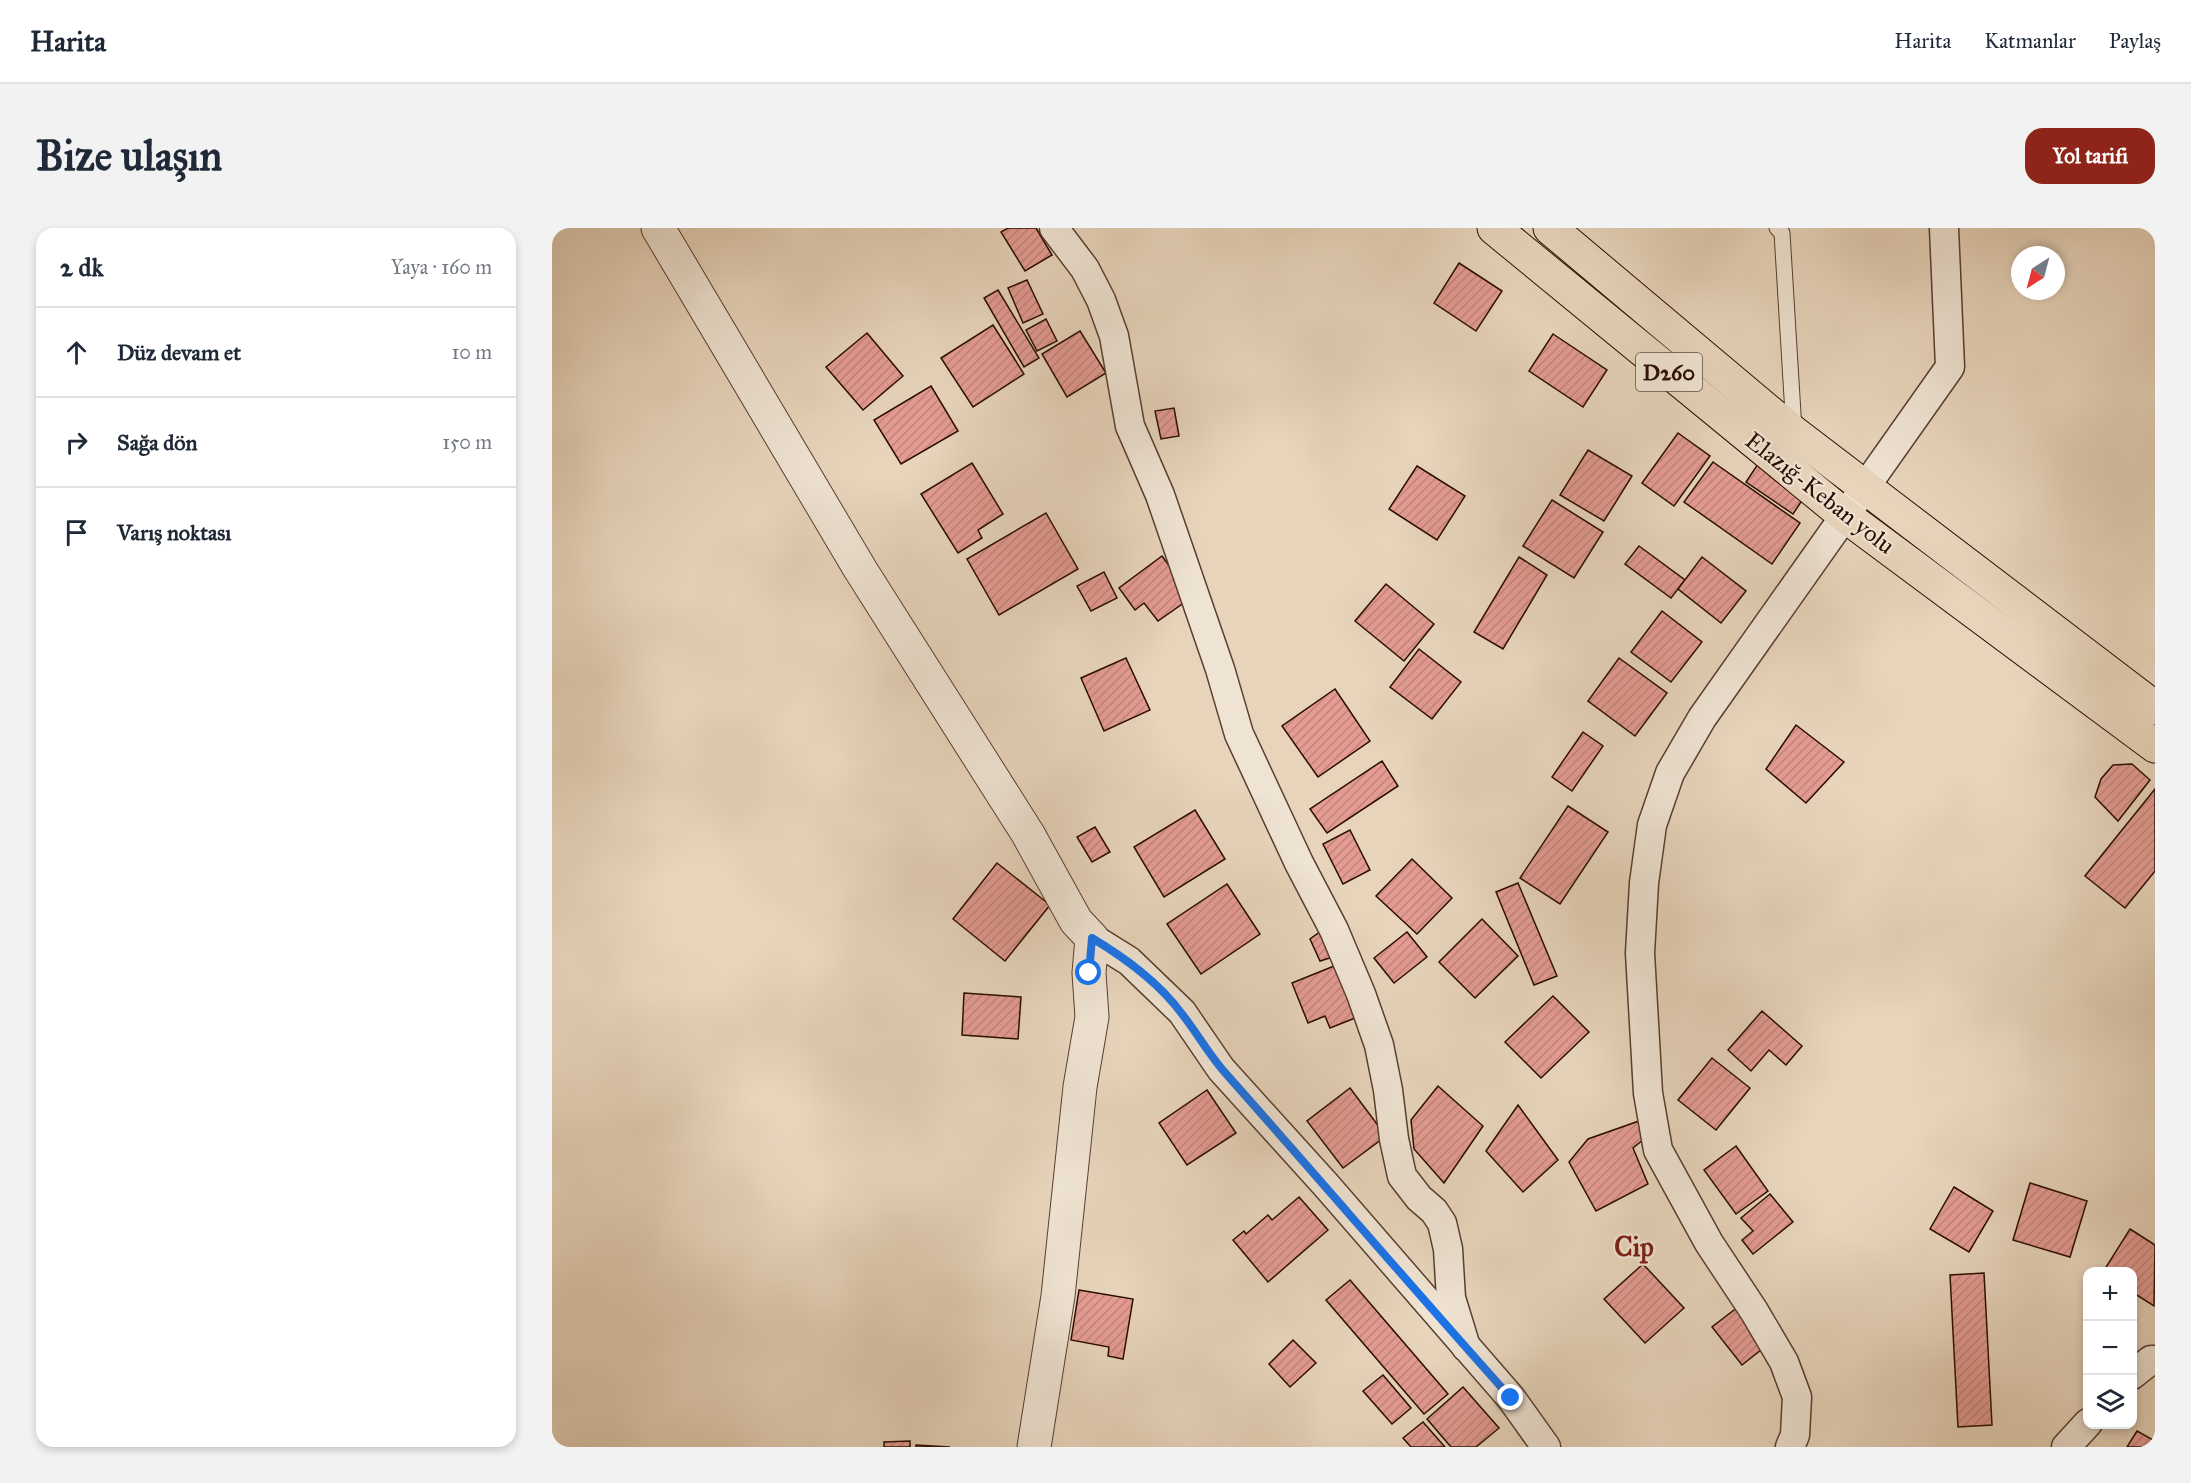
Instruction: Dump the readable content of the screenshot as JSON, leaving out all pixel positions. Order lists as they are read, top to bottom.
{
  "streets": {
    "highway": ["D260", "Elazığ-Keban yolu"]
  },
  "districts": ["Cip"],
  "north": "bottom left",
  "page": {
    "header": "Harita",
    "nav": ["Harita", "Katmanlar", "Paylaş"],
    "buttons": "Yol tarifi",
    "title": "Bize ulaşın",
    "heading": ["2 dk", "Yaya · 160 m"],
    "list": [
      ["Düz devam et", "10 m"],
      ["Sağa dön", "150 m"],
      "Varış noktası"
    ],
    "map_buttons": ["+", "−"]
  }
}
